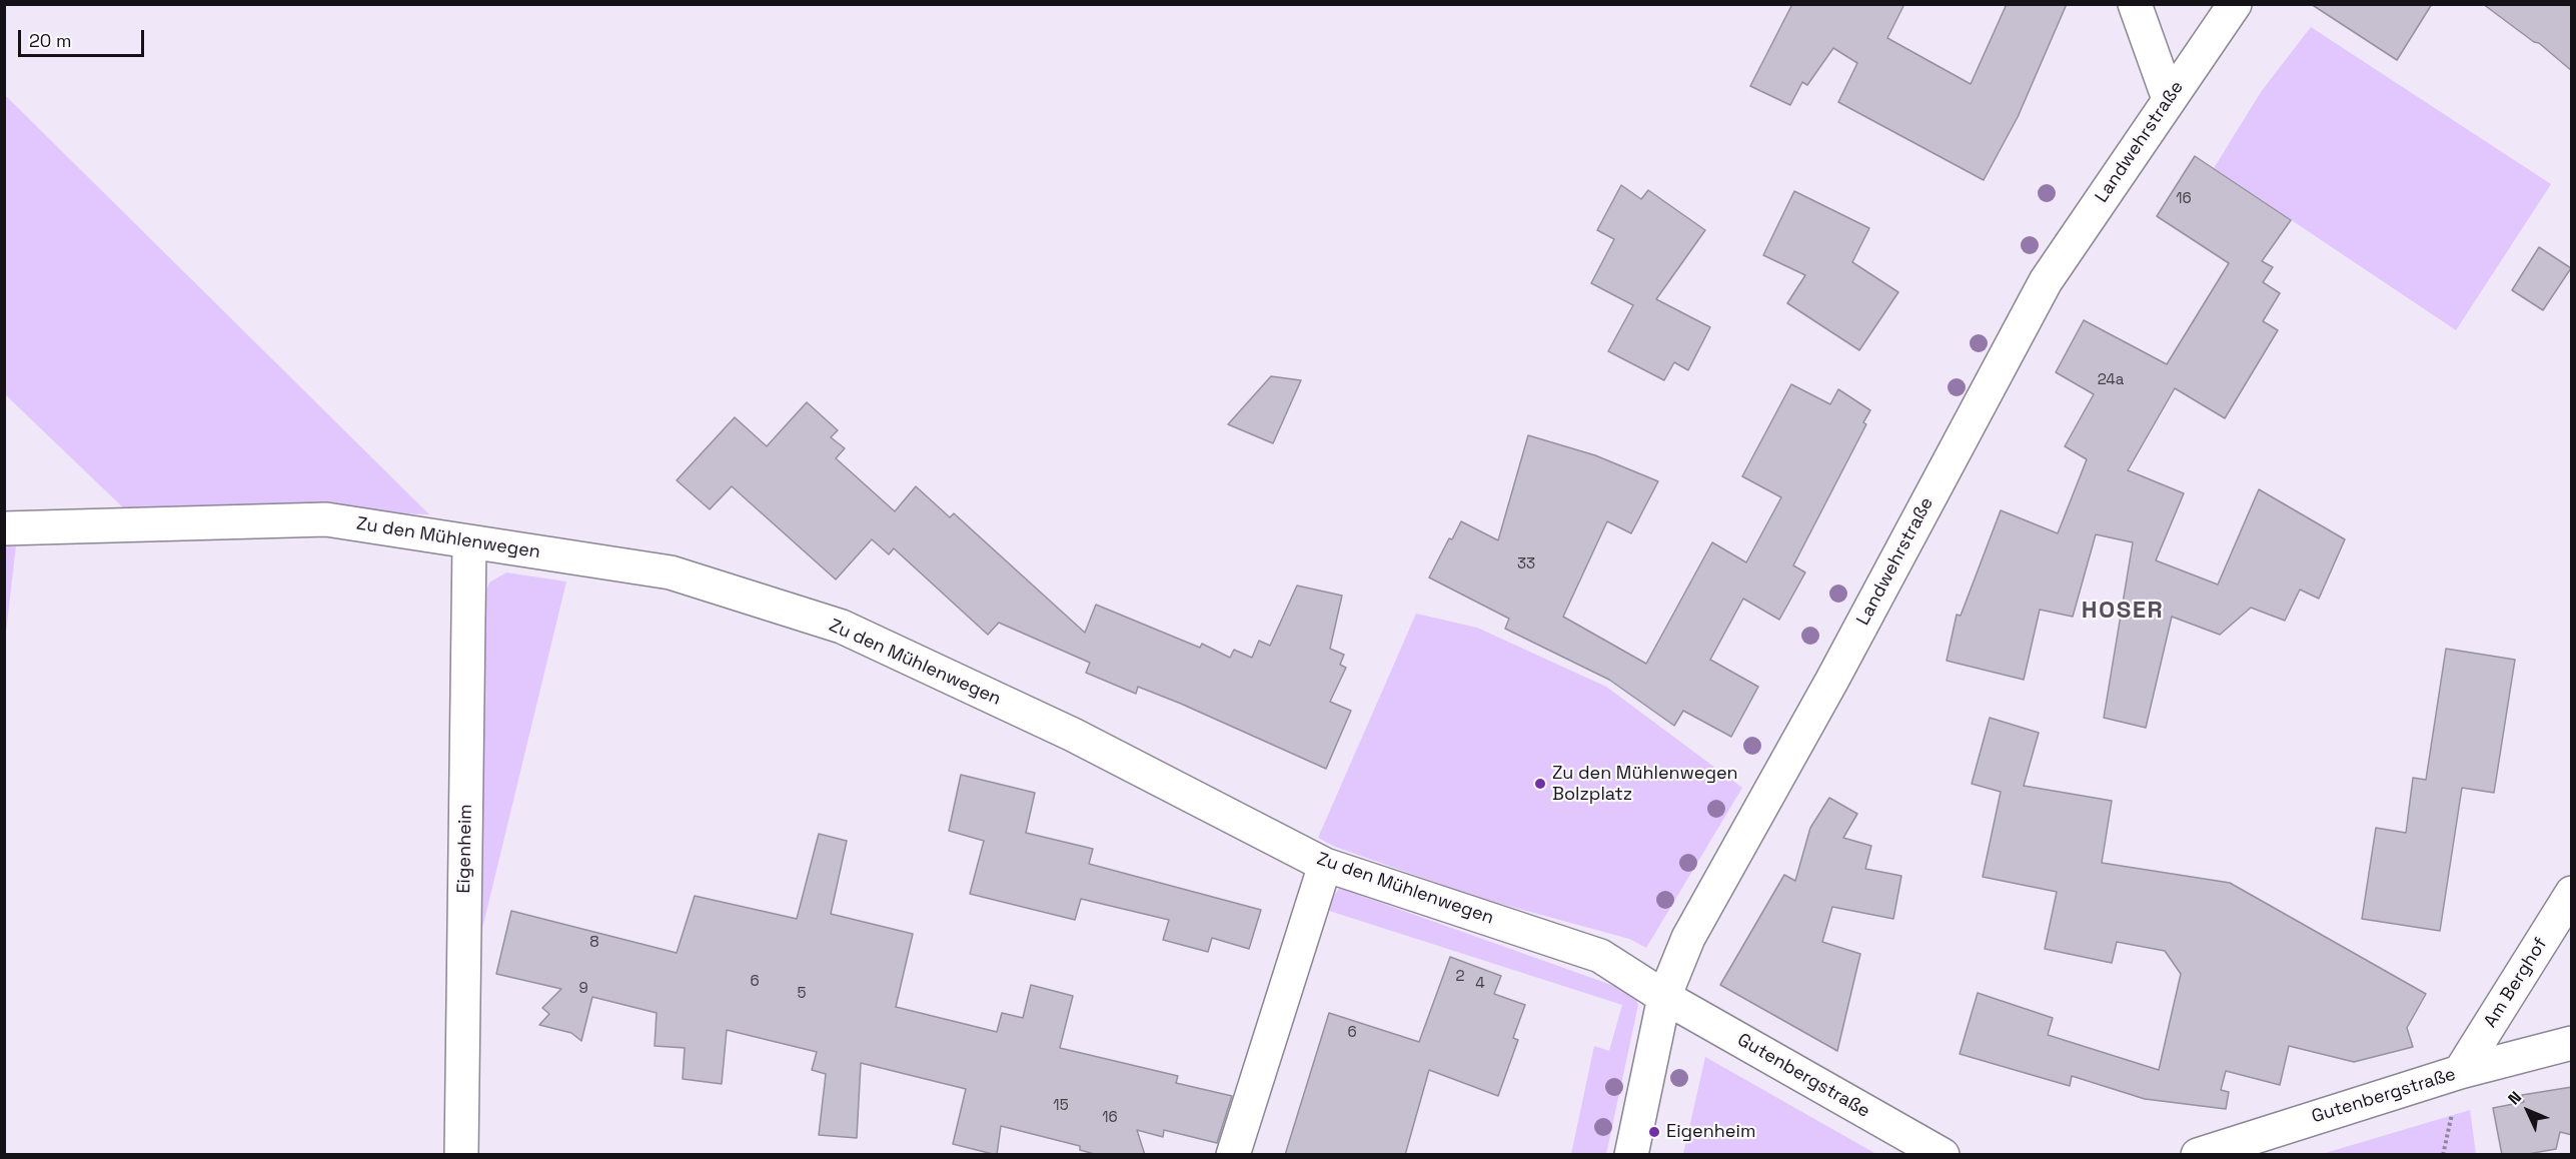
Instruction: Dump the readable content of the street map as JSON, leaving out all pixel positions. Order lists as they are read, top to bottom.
{
  "streets": {
    "street": [
      "Landwehrstraße",
      "Zu den Mühlenwegen",
      "Eigenheim",
      "Am Berghof",
      "Gutenbergstraße"
    ]
  },
  "crossings": [
    ["Landwehrstraße", "Zu den Mühlenwegen"],
    ["Landwehrstraße", "Gutenbergstraße"],
    ["Zu den Mühlenwegen", "Eigenheim"],
    ["Zu den Mühlenwegen", "Gutenbergstraße"],
    ["Am Berghof", "Gutenbergstraße"]
  ],
  "districts": ["HOSER"],
  "places": ["Zu den Mühlenwegen Bolzplatz", "Eigenheim"],
  "house_numbers": [
    "16",
    "24a",
    "33",
    "8",
    "2",
    "6",
    "4",
    "9",
    "5",
    "6",
    "15",
    "16"
  ],
  "scale_bar": "20 m",
  "north": "top left"
}
